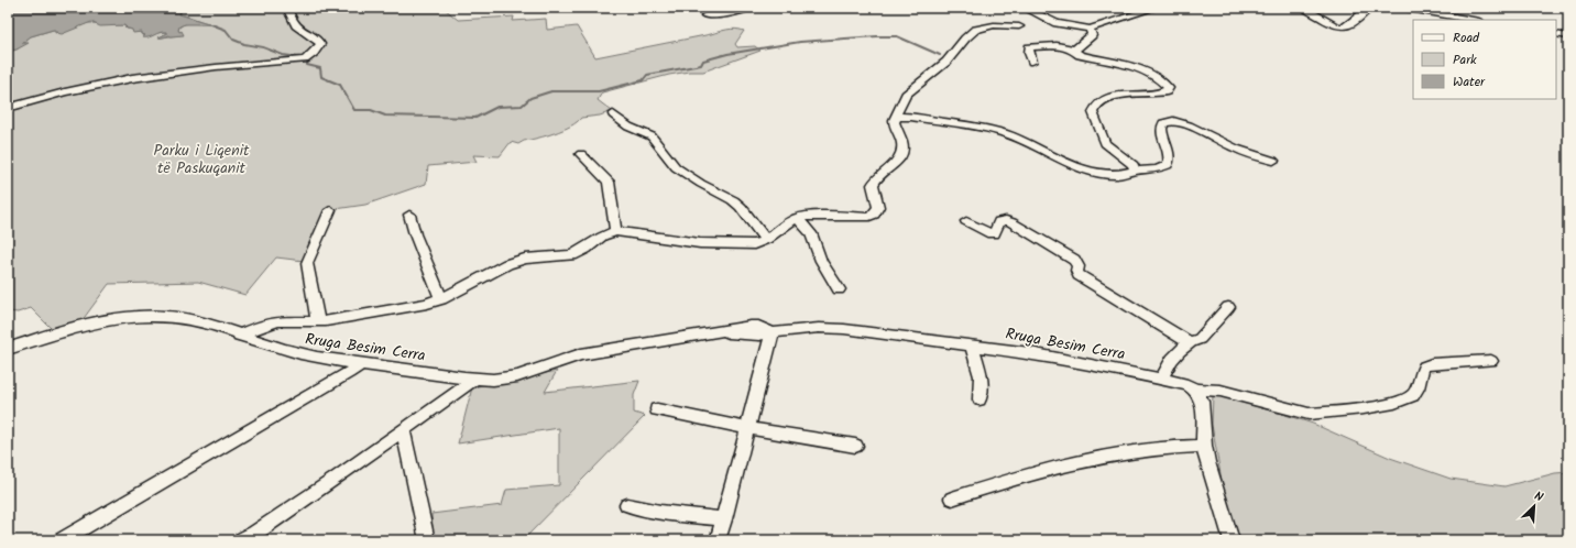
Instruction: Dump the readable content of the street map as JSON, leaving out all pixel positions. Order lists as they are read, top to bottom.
{
  "streets": {
    "street": ["Rruga Besim Cerra"]
  },
  "parks": ["Parku i Liqenit të Paskuqanit"],
  "legend": ["Road", "Park", "Water"],
  "north": "top right"
}
